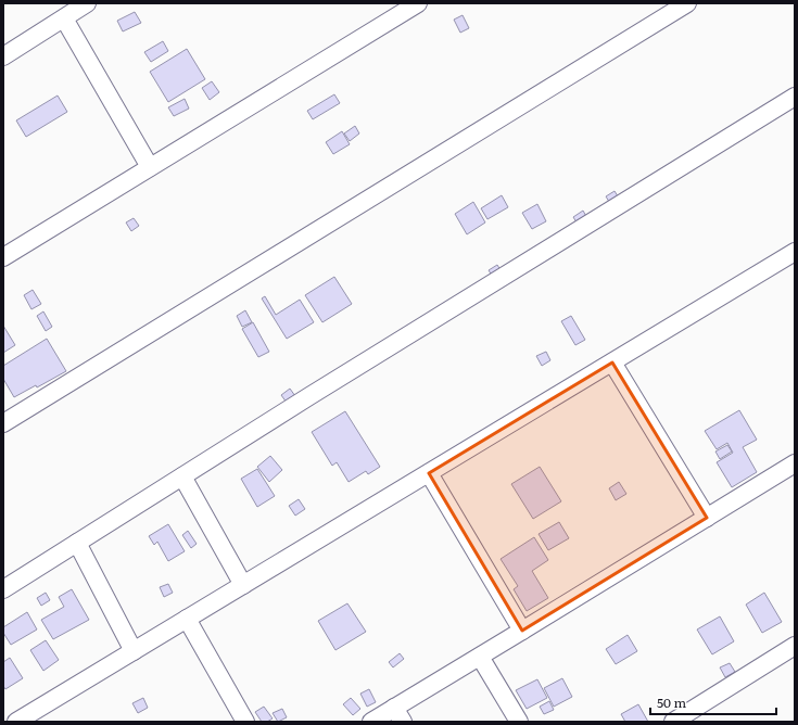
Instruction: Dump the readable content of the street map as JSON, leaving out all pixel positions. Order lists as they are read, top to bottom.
{
  "scale_bar": "50 m"
}
